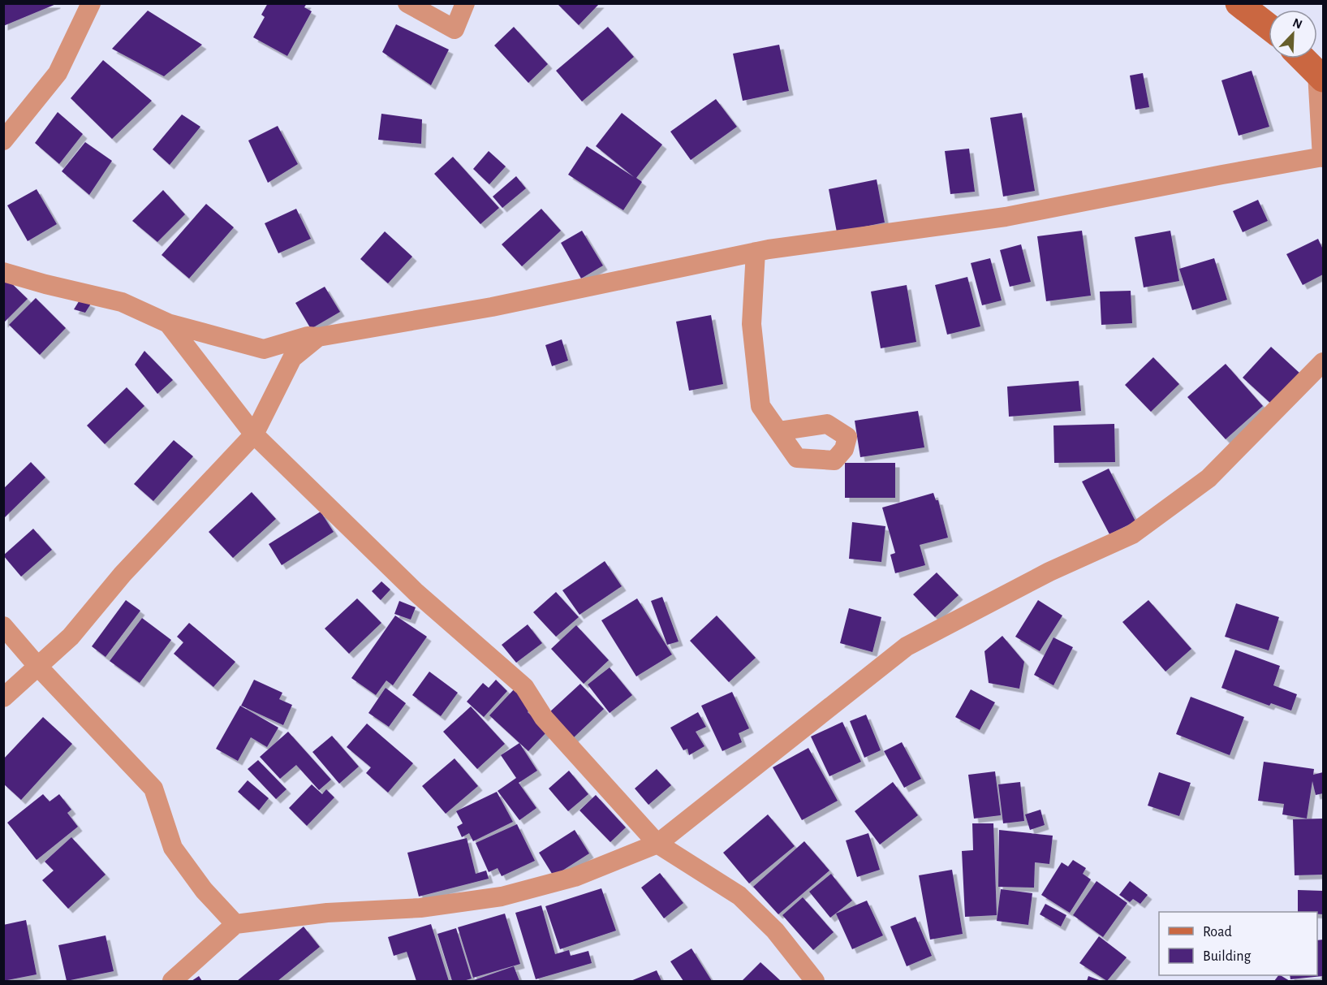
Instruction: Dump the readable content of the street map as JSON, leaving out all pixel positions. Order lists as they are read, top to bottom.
{
  "legend": ["Road", "Building"],
  "north": "top right"
}
